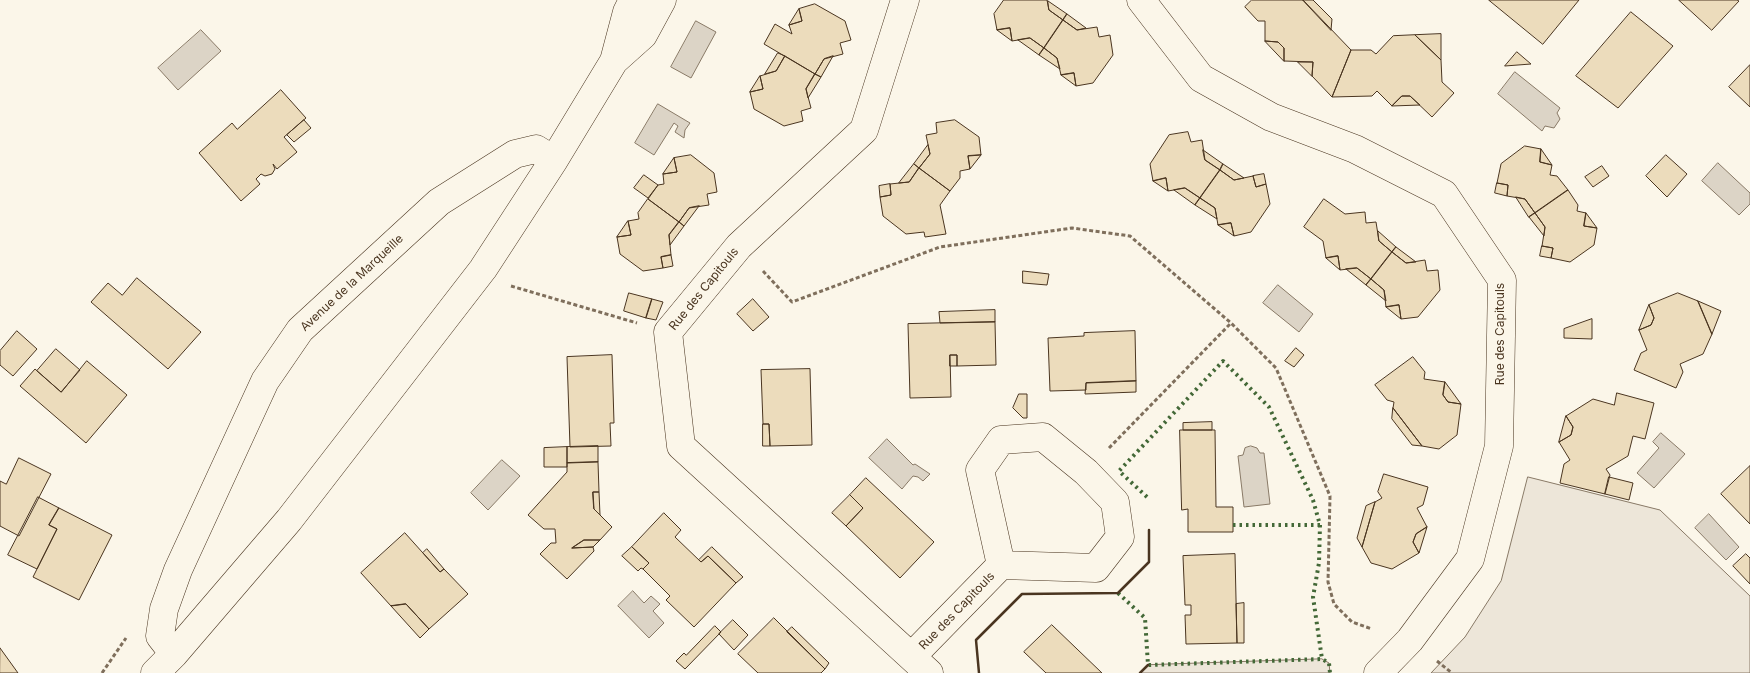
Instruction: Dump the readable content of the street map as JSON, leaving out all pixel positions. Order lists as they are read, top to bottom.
{
  "streets": {
    "street": ["Avenue de la Marqueille", "Rue des Capitouls"]
  }
}
